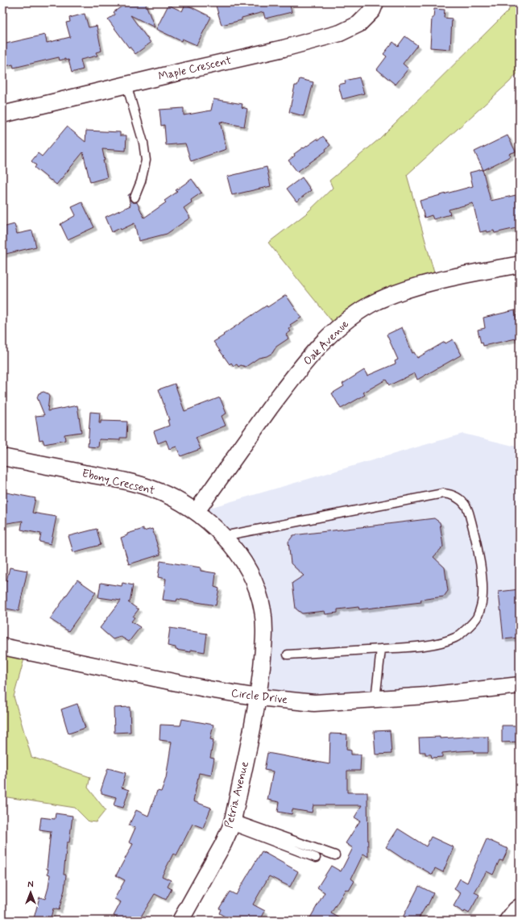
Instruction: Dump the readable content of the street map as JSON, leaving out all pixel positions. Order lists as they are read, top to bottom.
{
  "streets": {
    "street": [
      "Maple Crescent",
      "Oak Avenue",
      "Ebony Crecsent",
      "Circle Drive",
      "Petria Avenue"
    ]
  },
  "crossings": [
    ["Oak Avenue", "Ebony Crecsent"],
    ["Ebony Crecsent", "Circle Drive"],
    ["Ebony Crecsent", "Petria Avenue"],
    ["Circle Drive", "Petria Avenue"]
  ],
  "north": "top"
}
